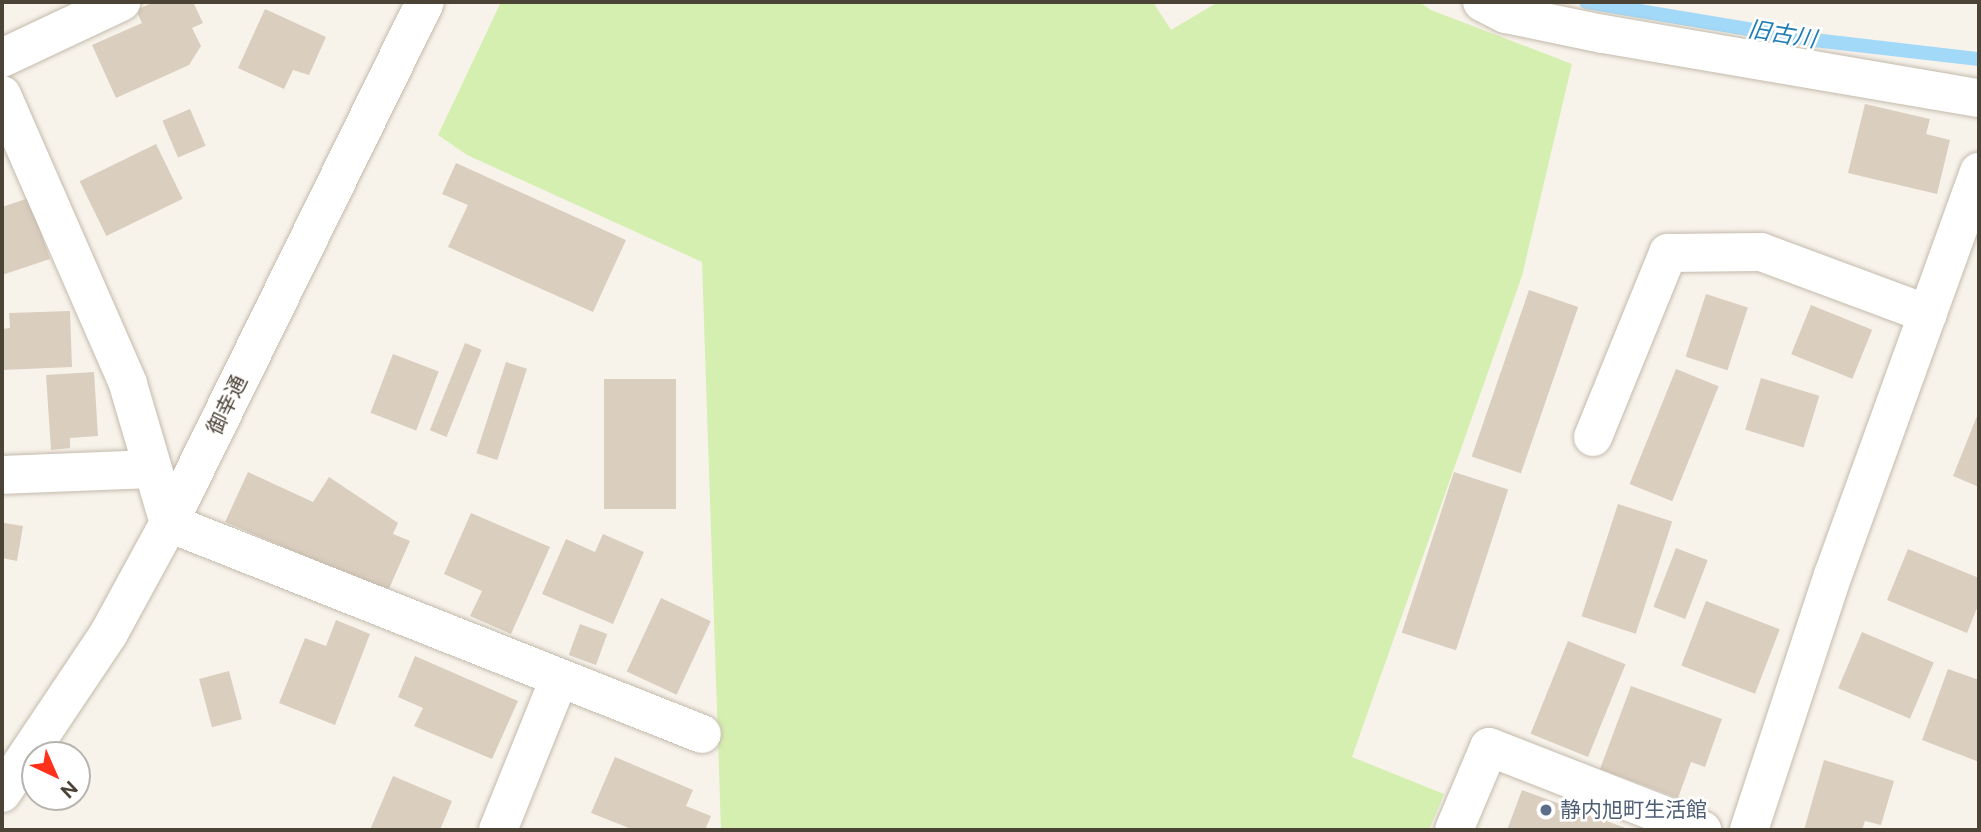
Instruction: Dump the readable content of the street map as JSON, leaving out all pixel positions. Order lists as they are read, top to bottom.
{
  "streets": {
    "street": ["御幸通"]
  },
  "water": ["旧古川"],
  "places": ["静内旭町生活館"],
  "north": "bottom right"
}
